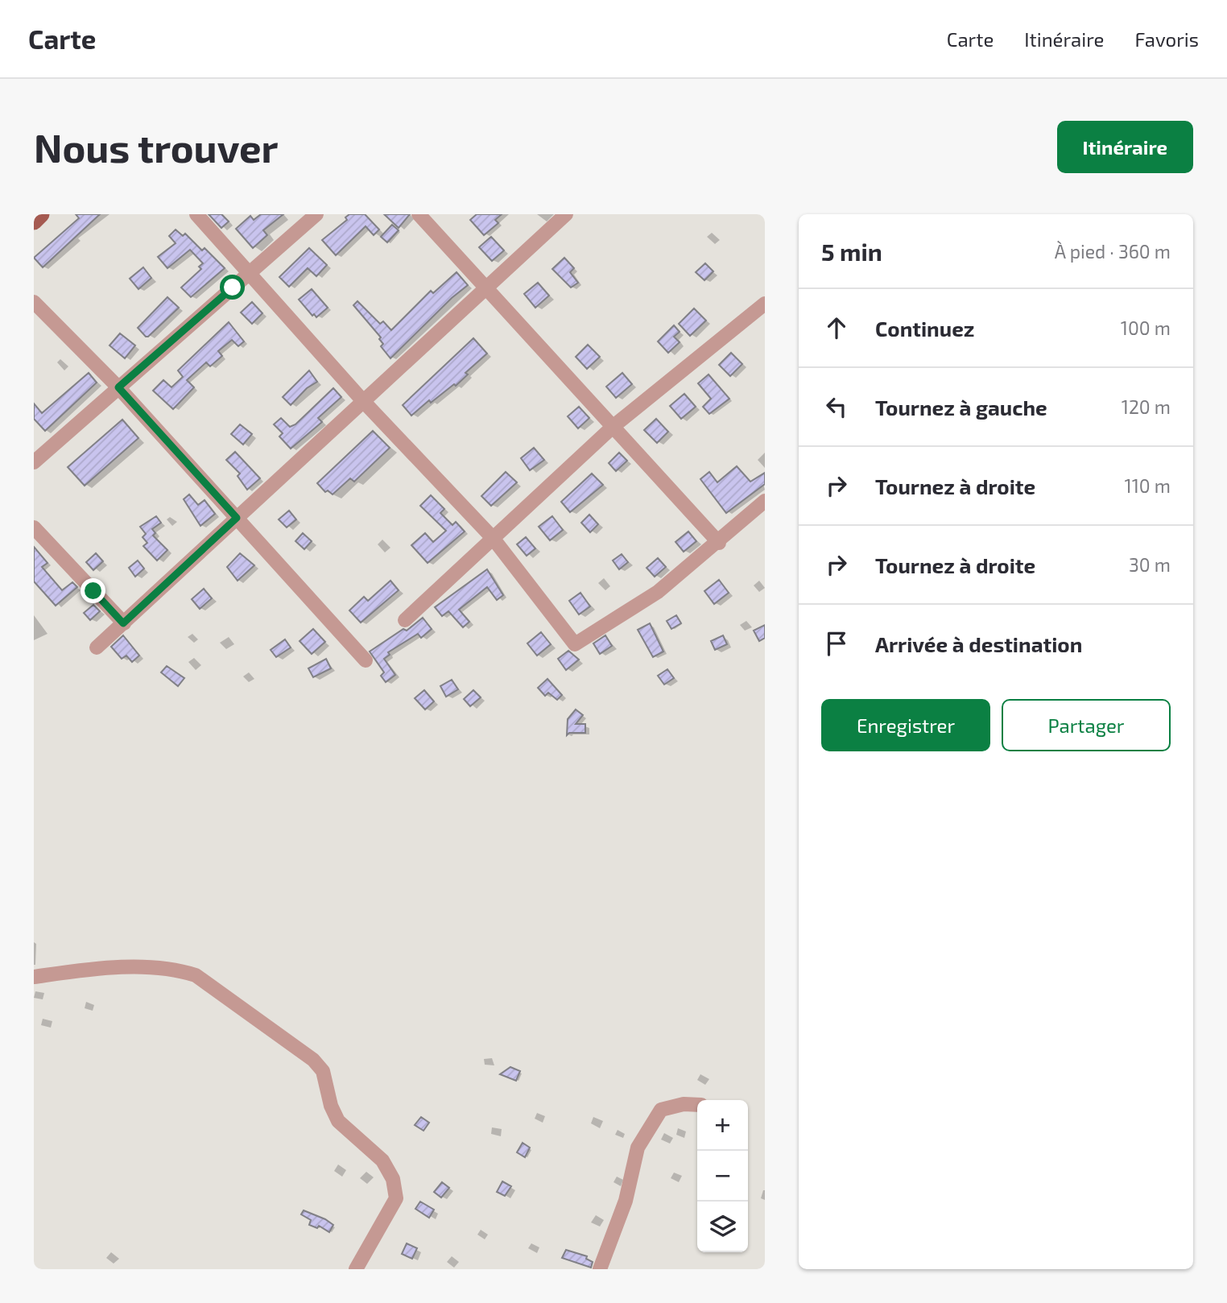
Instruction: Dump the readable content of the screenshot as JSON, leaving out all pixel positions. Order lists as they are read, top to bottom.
{
  "page": {
    "header": "Carte",
    "nav": ["Carte", "Itinéraire", "Favoris"],
    "buttons": [
      "Itinéraire",
      ["Enregistrer", "Partager"]
    ],
    "title": "Nous trouver",
    "heading": ["5 min", "À pied · 360 m"],
    "list": [
      ["Continuez", "100 m"],
      ["Tournez à gauche", "120 m"],
      ["Tournez à droite", "110 m"],
      ["Tournez à droite", "30 m"],
      "Arrivée à destination"
    ],
    "map_buttons": ["+", "−"]
  }
}
